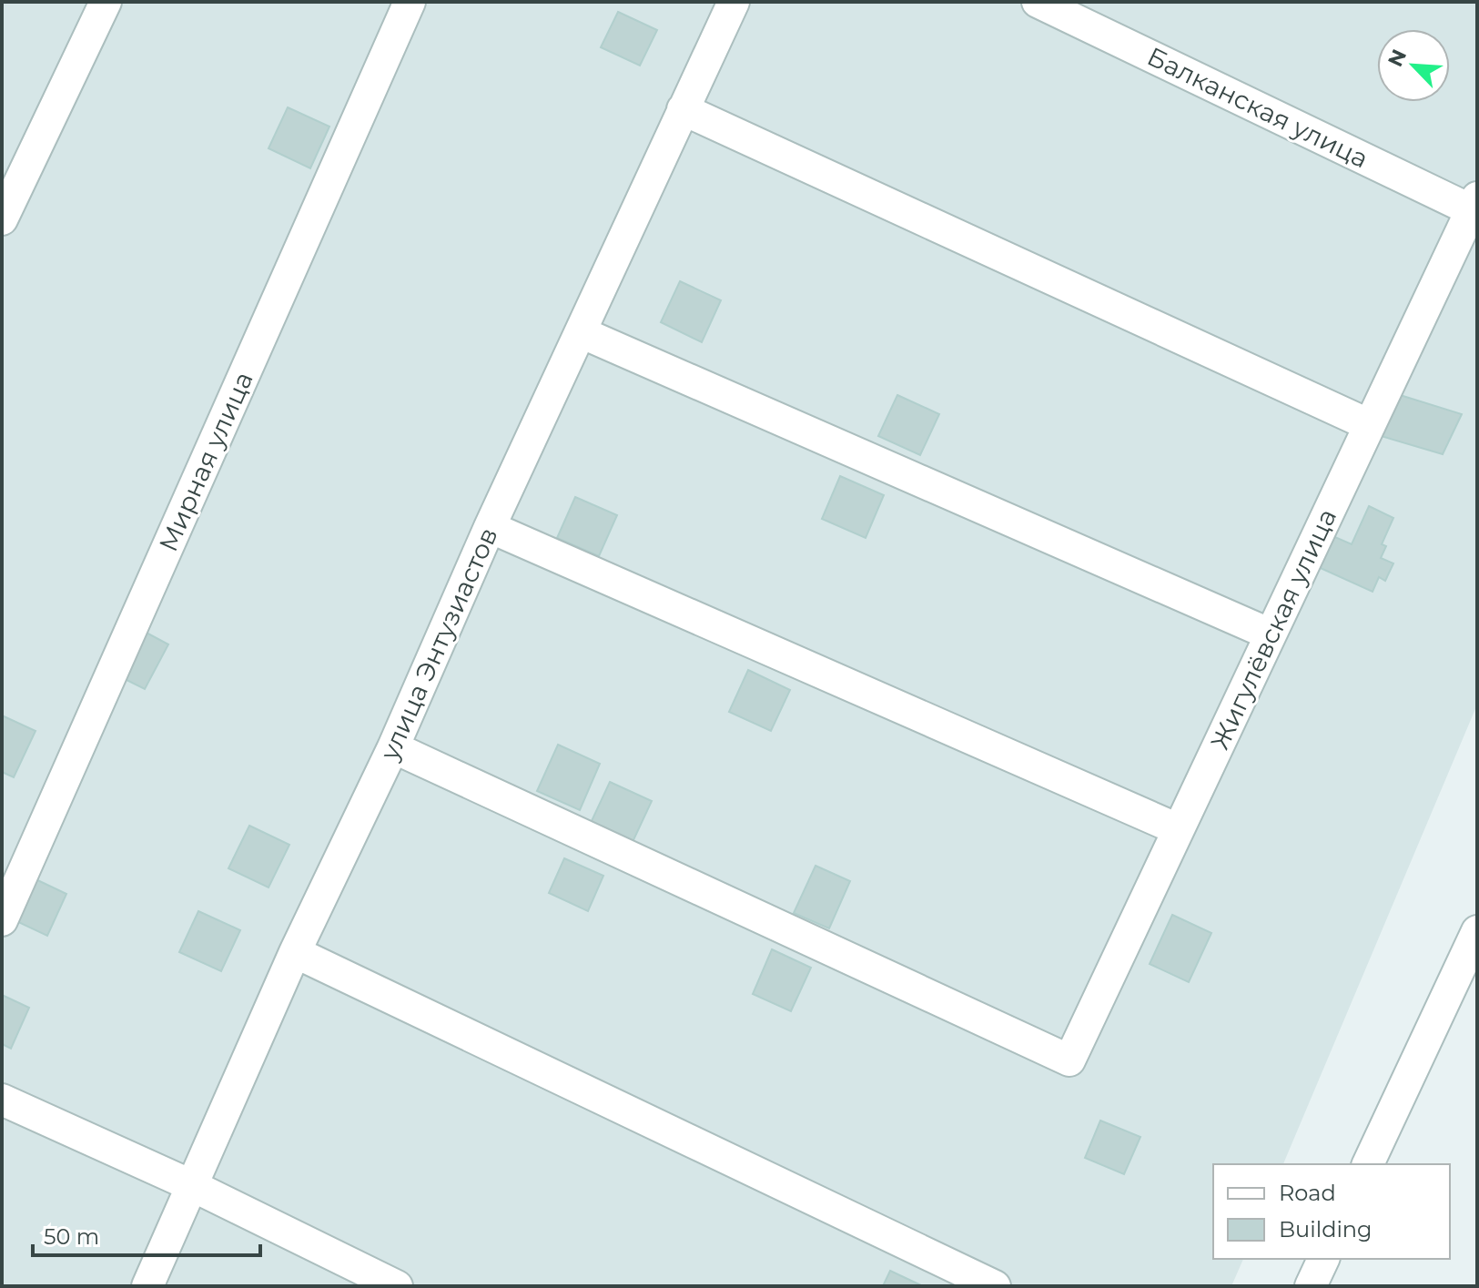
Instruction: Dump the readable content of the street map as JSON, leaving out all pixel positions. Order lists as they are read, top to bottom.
{
  "streets": {
    "street": [
      "Балканская улица",
      "Мирная улица",
      "Жигулёвская улица",
      "улица Энтузиастов"
    ]
  },
  "crossings": [
    ["Балканская улица", "Жигулёвская улица"],
    ["Жигулёвская улица", "улица Энтузиастов"]
  ],
  "legend": ["Road", "Building"],
  "scale_bar": "50 m",
  "north": "top left"
}
